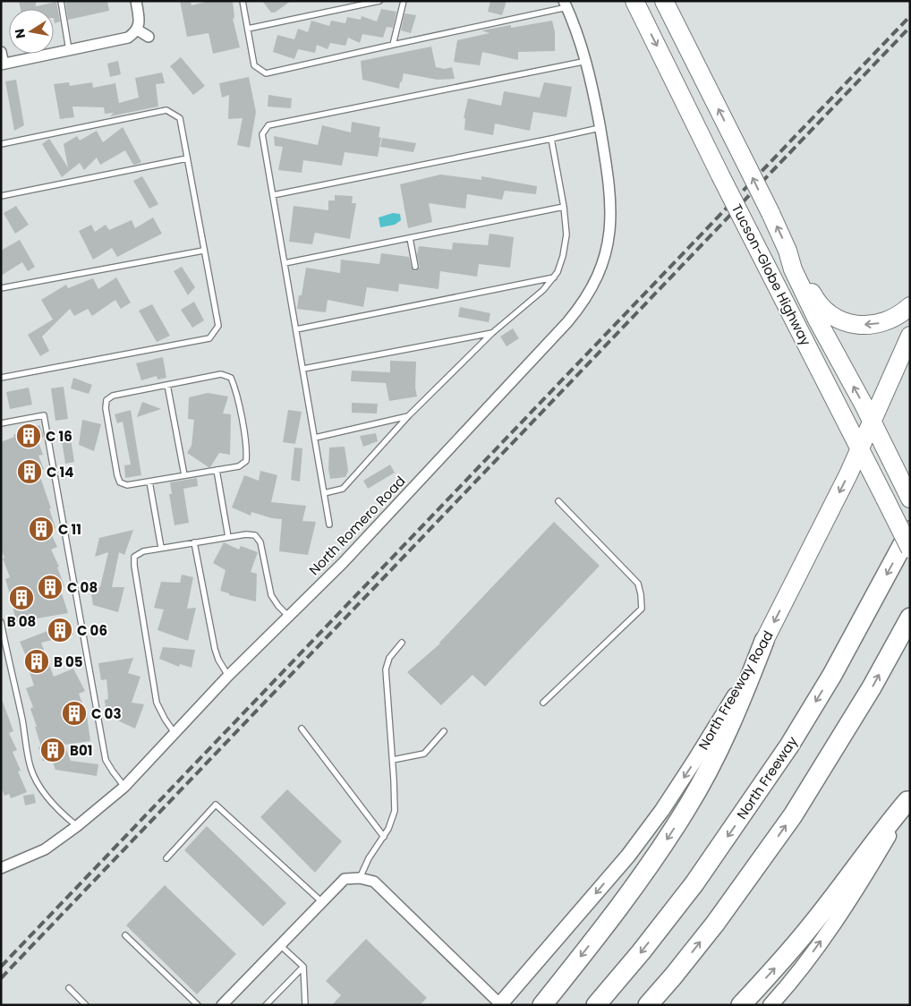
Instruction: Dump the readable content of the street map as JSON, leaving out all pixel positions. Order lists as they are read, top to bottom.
{
  "streets": {
    "highway": ["Tucson-Globe Highway", "North Freeway Road", "North Freeway"],
    "street": ["North Romero Road"]
  },
  "crossings": [
    ["Tucson-Globe Highway", "North Freeway Road"]
  ],
  "places": {
    "building": [
      "C 16",
      "C 14",
      "C 11",
      "C 08",
      "B 08",
      "C 06",
      "B 05",
      "C 03",
      "B01"
    ]
  },
  "north": "left"
}
